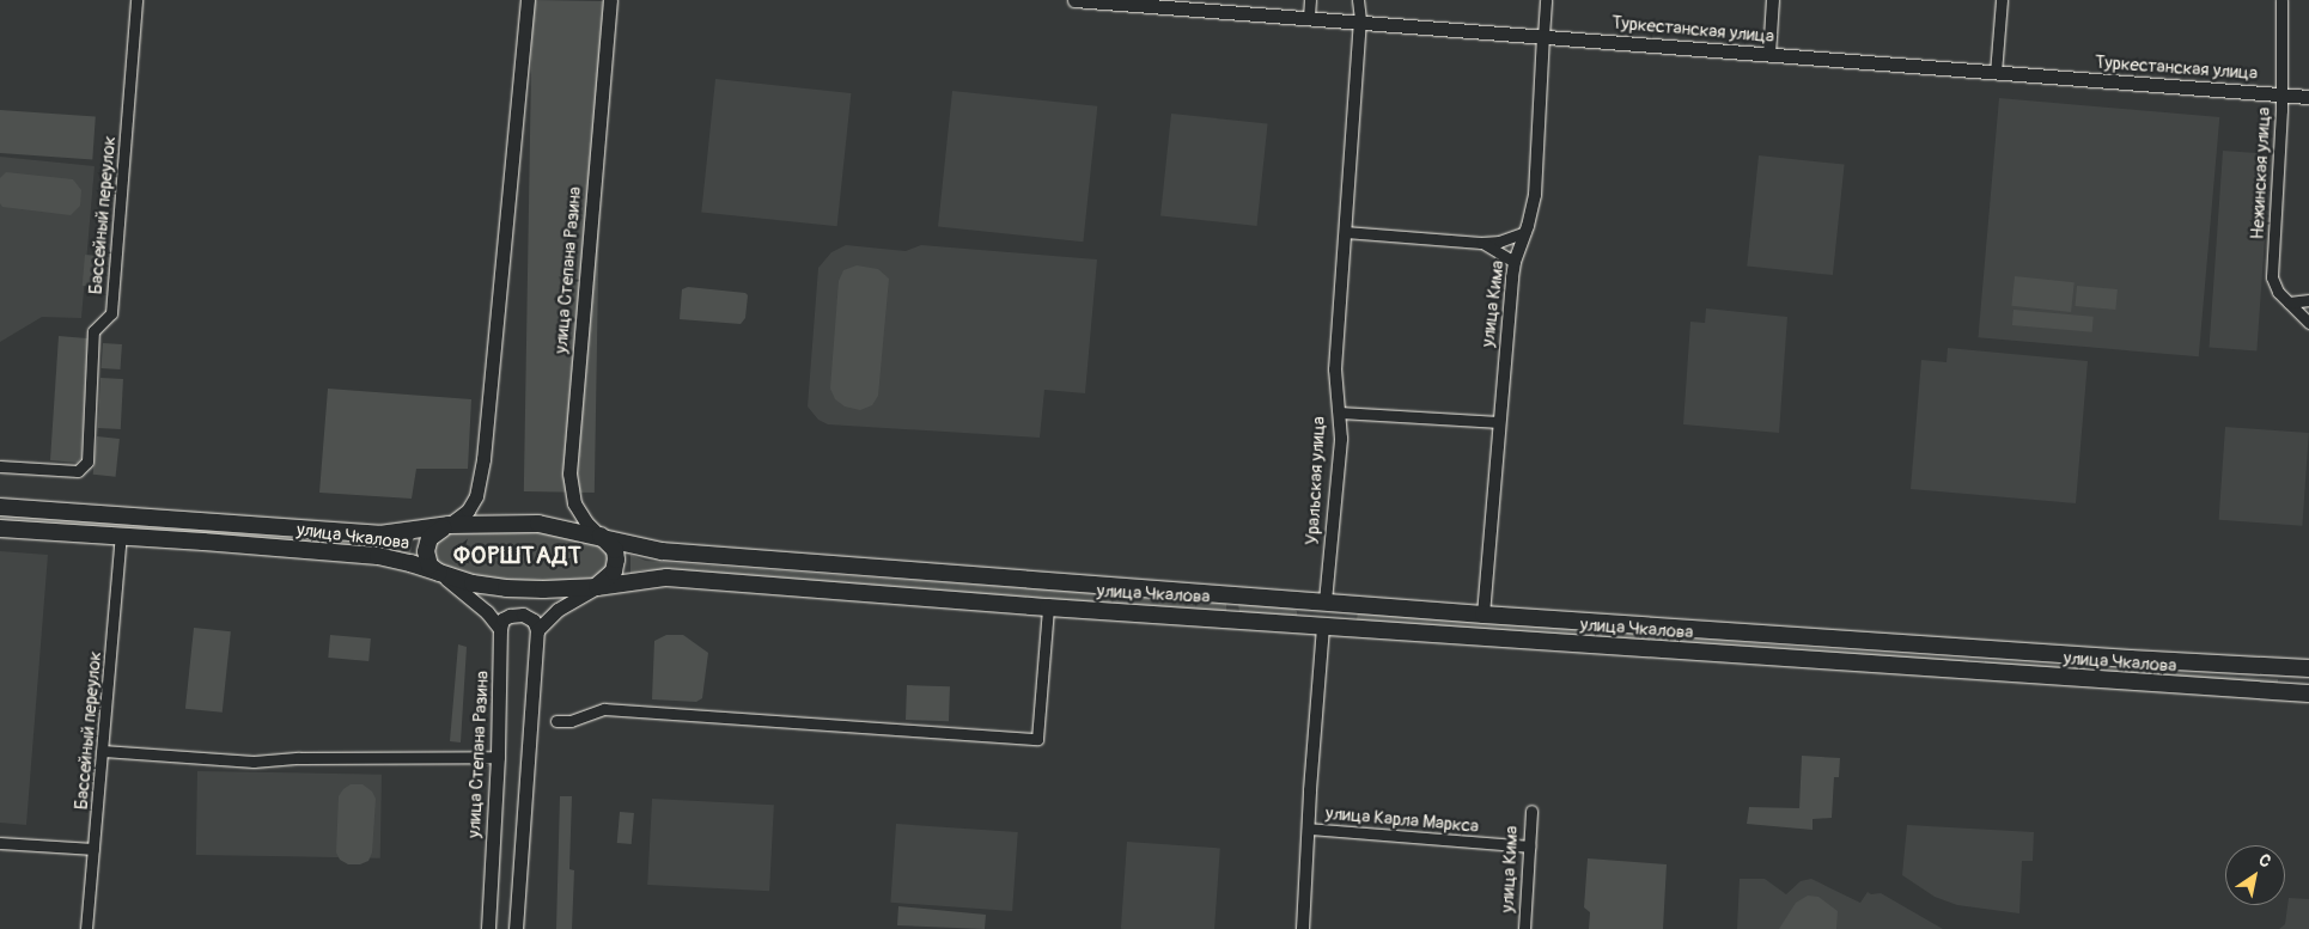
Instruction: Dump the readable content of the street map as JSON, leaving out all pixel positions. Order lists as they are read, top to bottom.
{
  "streets": {
    "main road": [
      "Туркестанская улица",
      "улица Степана Разина",
      "Уральская улица",
      "улица Чкалова"
    ],
    "street": [
      "Нежинская улица",
      "Бассейный переулок",
      "улица Кима",
      "улица Карла Маркса"
    ]
  },
  "crossings": [
    ["Туркестанская улица", "Нежинская улица"],
    ["Туркестанская улица", "улица Кима"],
    ["Туркестанская улица", "Уральская улица"],
    ["Бассейный переулок", "улица Чкалова"],
    ["улица Степана Разина", "улица Чкалова"],
    ["улица Кима", "улица Чкалова"],
    ["улица Кима", "улица Карла Маркса"],
    ["Уральская улица", "улица Чкалова"],
    ["Уральская улица", "улица Карла Маркса"]
  ],
  "districts": ["ФОРШТАДТ"],
  "north": "top right"
}
